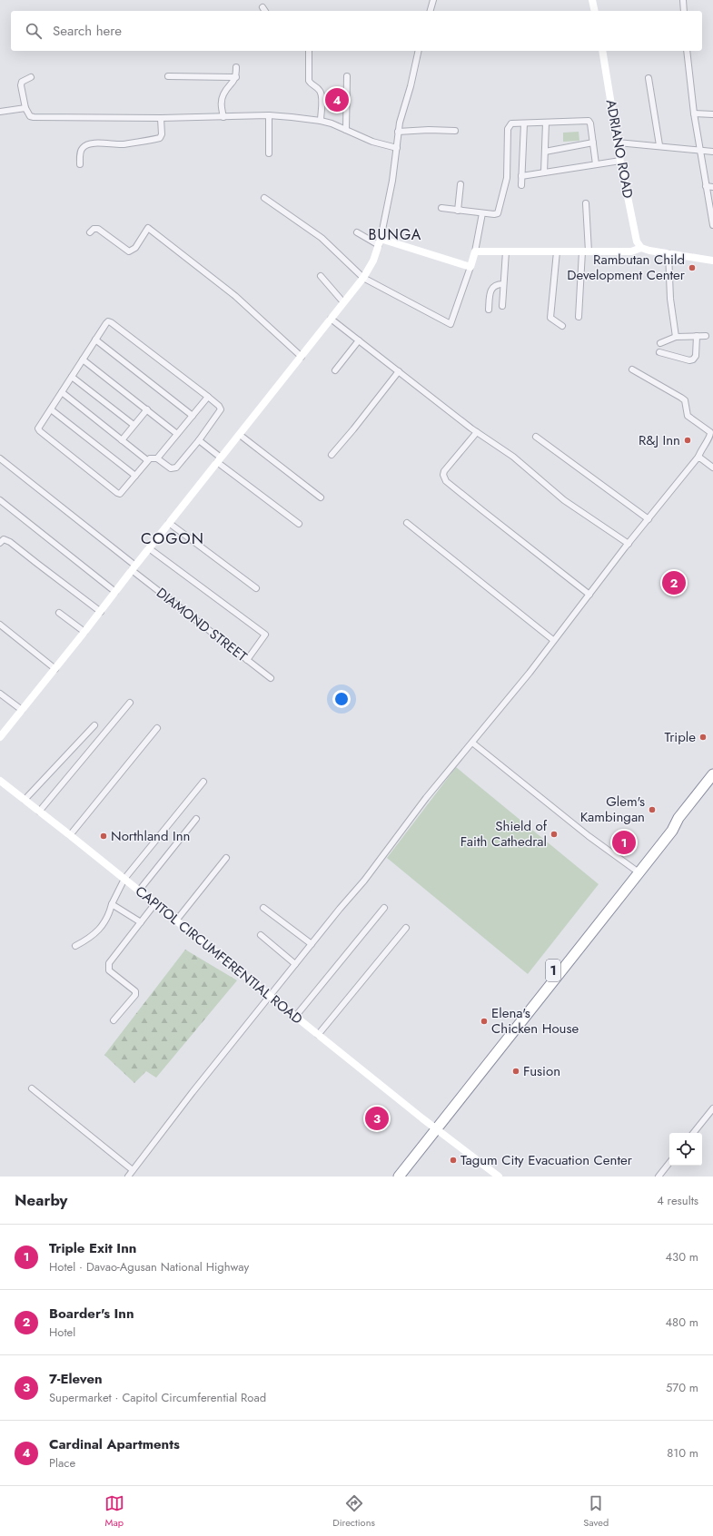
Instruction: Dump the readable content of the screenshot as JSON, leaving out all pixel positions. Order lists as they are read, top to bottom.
{
  "streets": {
    "highway": ["1"],
    "street": ["ADRIANO ROAD", "DIAMOND STREET", "CAPITOL CIRCUMFERENTIAL ROAD"]
  },
  "crossings": [
    ["CAPITOL CIRCUMFERENTIAL ROAD", "1"]
  ],
  "districts": ["BUNGA", "COGON"],
  "places": [
    "Rambutan Child Development Center",
    "R&J Inn",
    "Triple",
    "Glem's Kambingan",
    "Shield of Faith Cathedral",
    "Northland Inn",
    "Elena's Chicken House",
    "Fusion",
    "Tagum City Evacuation Center"
  ],
  "page": {
    "search": "Search here",
    "pins": [
      "4",
      "2",
      "1",
      "3"
    ],
    "heading": ["Nearby", "4 results"],
    "list": [
      {
        "mark": "1",
        "name": "Triple Exit Inn",
        "note": "Hotel · Davao-Agusan National Highway",
        "value": "430 m"
      },
      {
        "mark": "2",
        "name": "Boarder's Inn",
        "note": "Hotel",
        "value": "480 m"
      },
      {
        "mark": "3",
        "name": "7-Eleven",
        "note": "Supermarket · Capitol Circumferential Road",
        "value": "570 m"
      },
      {
        "mark": "4",
        "name": "Cardinal Apartments",
        "note": "Place",
        "value": "810 m"
      }
    ],
    "nav": ["Map", "Directions", "Saved"]
  }
}
